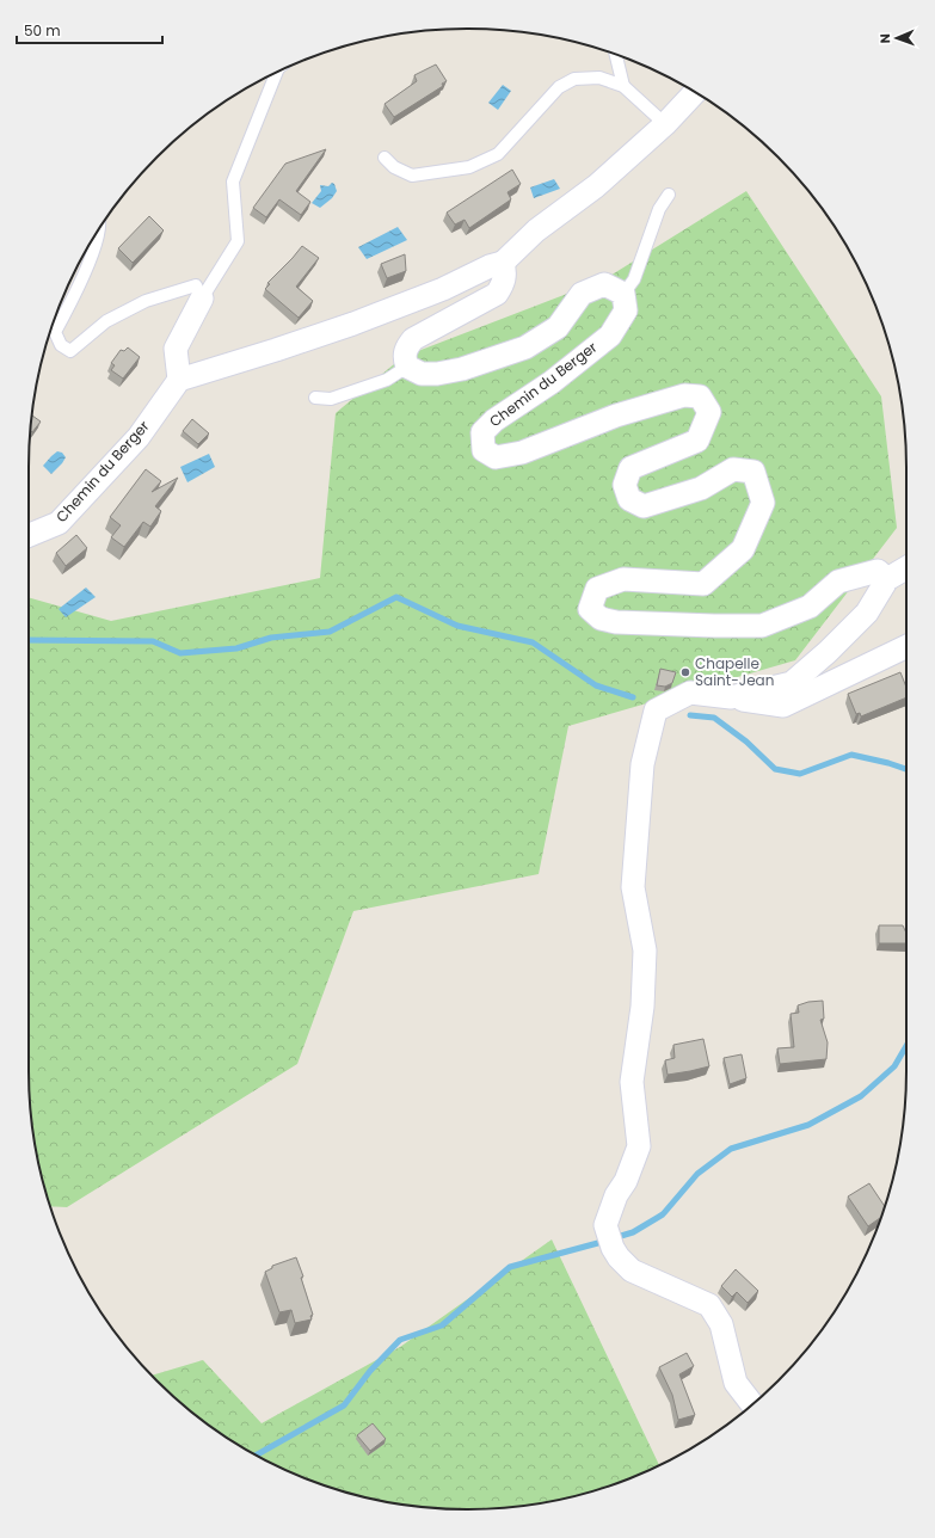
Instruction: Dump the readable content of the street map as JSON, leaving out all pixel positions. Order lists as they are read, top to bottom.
{
  "streets": {
    "street": ["Chemin du Berger"]
  },
  "places": ["Chapelle Saint-Jean"],
  "scale_bar": "50 m",
  "north": "left"
}
